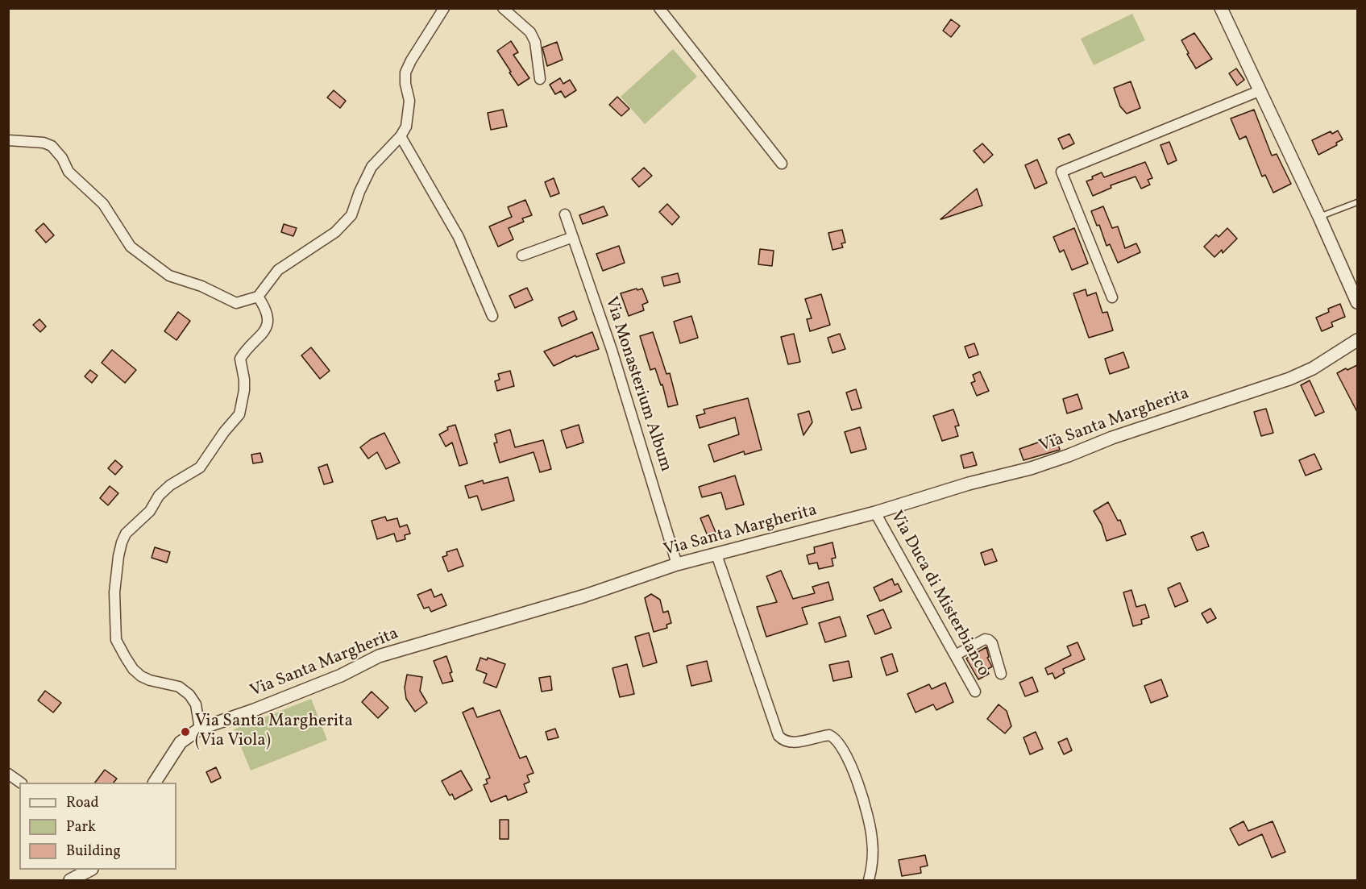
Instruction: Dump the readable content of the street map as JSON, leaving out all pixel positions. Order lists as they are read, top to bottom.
{
  "streets": {
    "street": ["Via Monasterium Album", "Via Santa Margherita", "Via Duca di Misterbianco"]
  },
  "crossings": [
    ["Via Monasterium Album", "Via Santa Margherita"],
    ["Via Santa Margherita", "Via Duca di Misterbianco"]
  ],
  "places": ["Via Santa Margherita (Via Viola)"],
  "legend": ["Road", "Park", "Building"]
}
